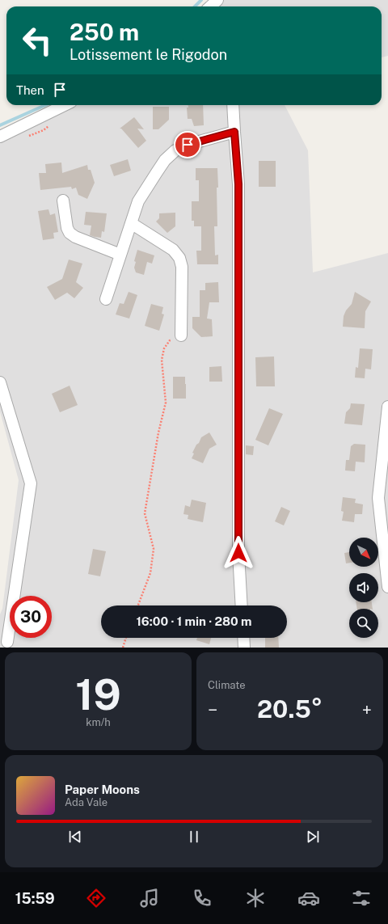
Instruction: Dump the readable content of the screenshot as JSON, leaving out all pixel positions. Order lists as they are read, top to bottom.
{
  "north": "bottom right",
  "page": {
    "turn": ["250 m", "Lotissement le Rigodon"],
    "then": "Then",
    "limit": "30",
    "trip": "16:00 · 1 min · 280 m",
    "tile": [
      ["19", "km/h"],
      "Climate"
    ],
    "heat": ["−", "20.5°", "+"],
    "song": ["Paper Moons", "Ada Vale"],
    "tabs": "15:59"
  }
}
